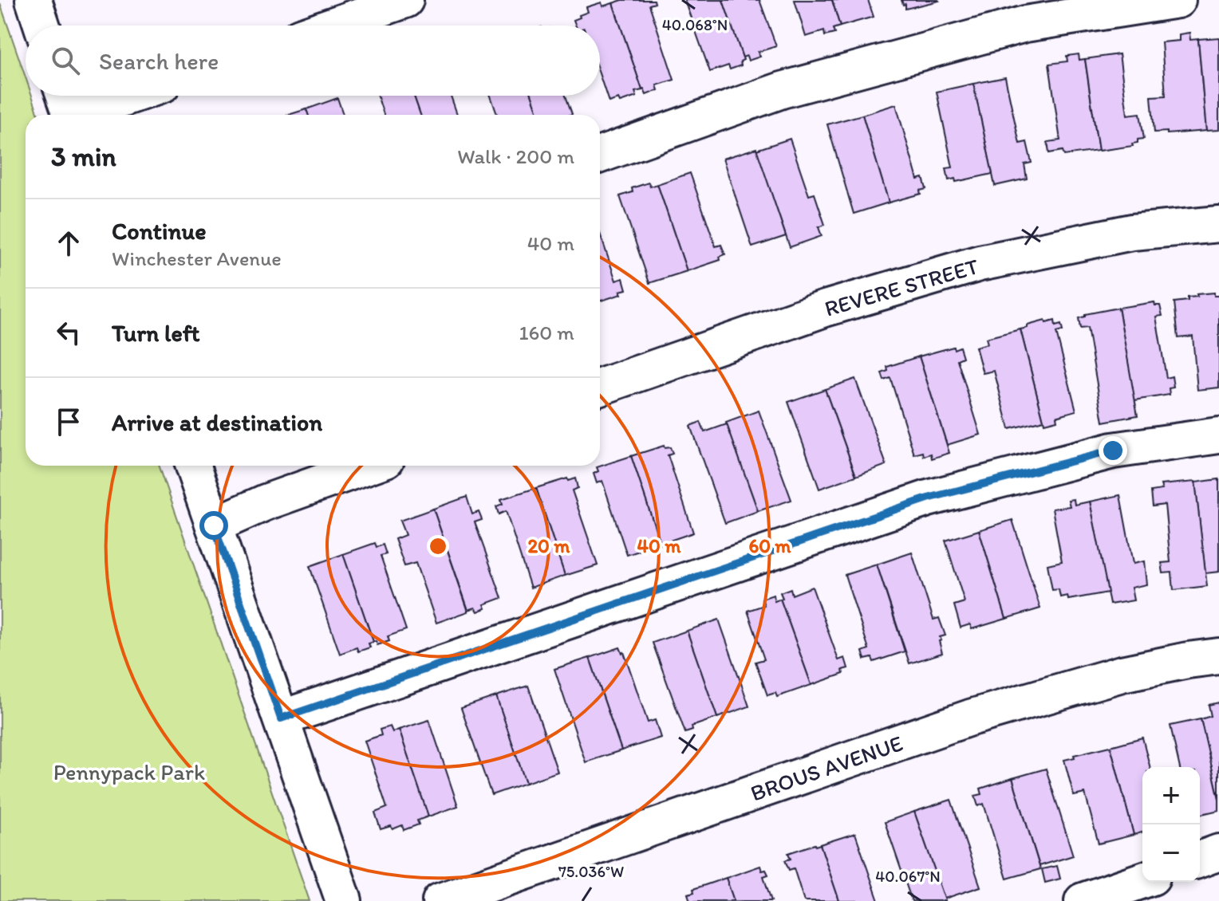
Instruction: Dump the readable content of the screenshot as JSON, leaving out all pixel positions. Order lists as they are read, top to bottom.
{
  "streets": {
    "street": ["REVERE STREET", "BROUS AVENUE"]
  },
  "parks": ["Pennypack Park"],
  "page": {
    "search": "Search here",
    "heading": ["3 min", "Walk · 200 m"],
    "list": [
      ["Continue", "Winchester Avenue", "40 m"],
      ["Turn left", "160 m"],
      "Arrive at destination"
    ],
    "map_buttons": ["+", "−"]
  },
  "coordinates": ["40.068°N", "75.036°W", "40.067°N"],
  "rings": ["20 m", "40 m", "60 m"]
}
